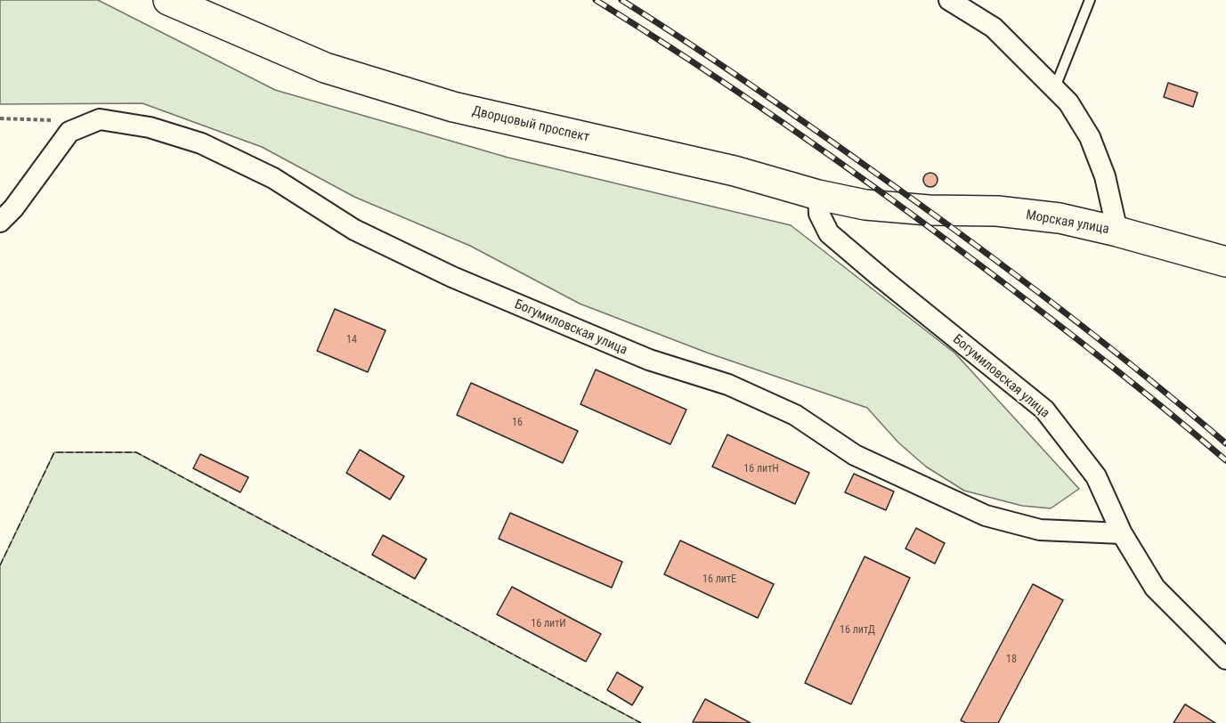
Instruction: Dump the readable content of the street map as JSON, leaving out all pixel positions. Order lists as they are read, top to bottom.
{
  "streets": {
    "main road": ["Дворцовый проспект", "Морская улица"],
    "street": ["Богумиловская улица"]
  },
  "crossings": [
    ["Дворцовый проспект", "Морская улица"],
    ["Дворцовый проспект", "Богумиловская улица"]
  ],
  "house_numbers": [
    "14",
    "16",
    "16 литН",
    "16 литЕ",
    "16 литИ",
    "16 литД",
    "18"
  ]
}
